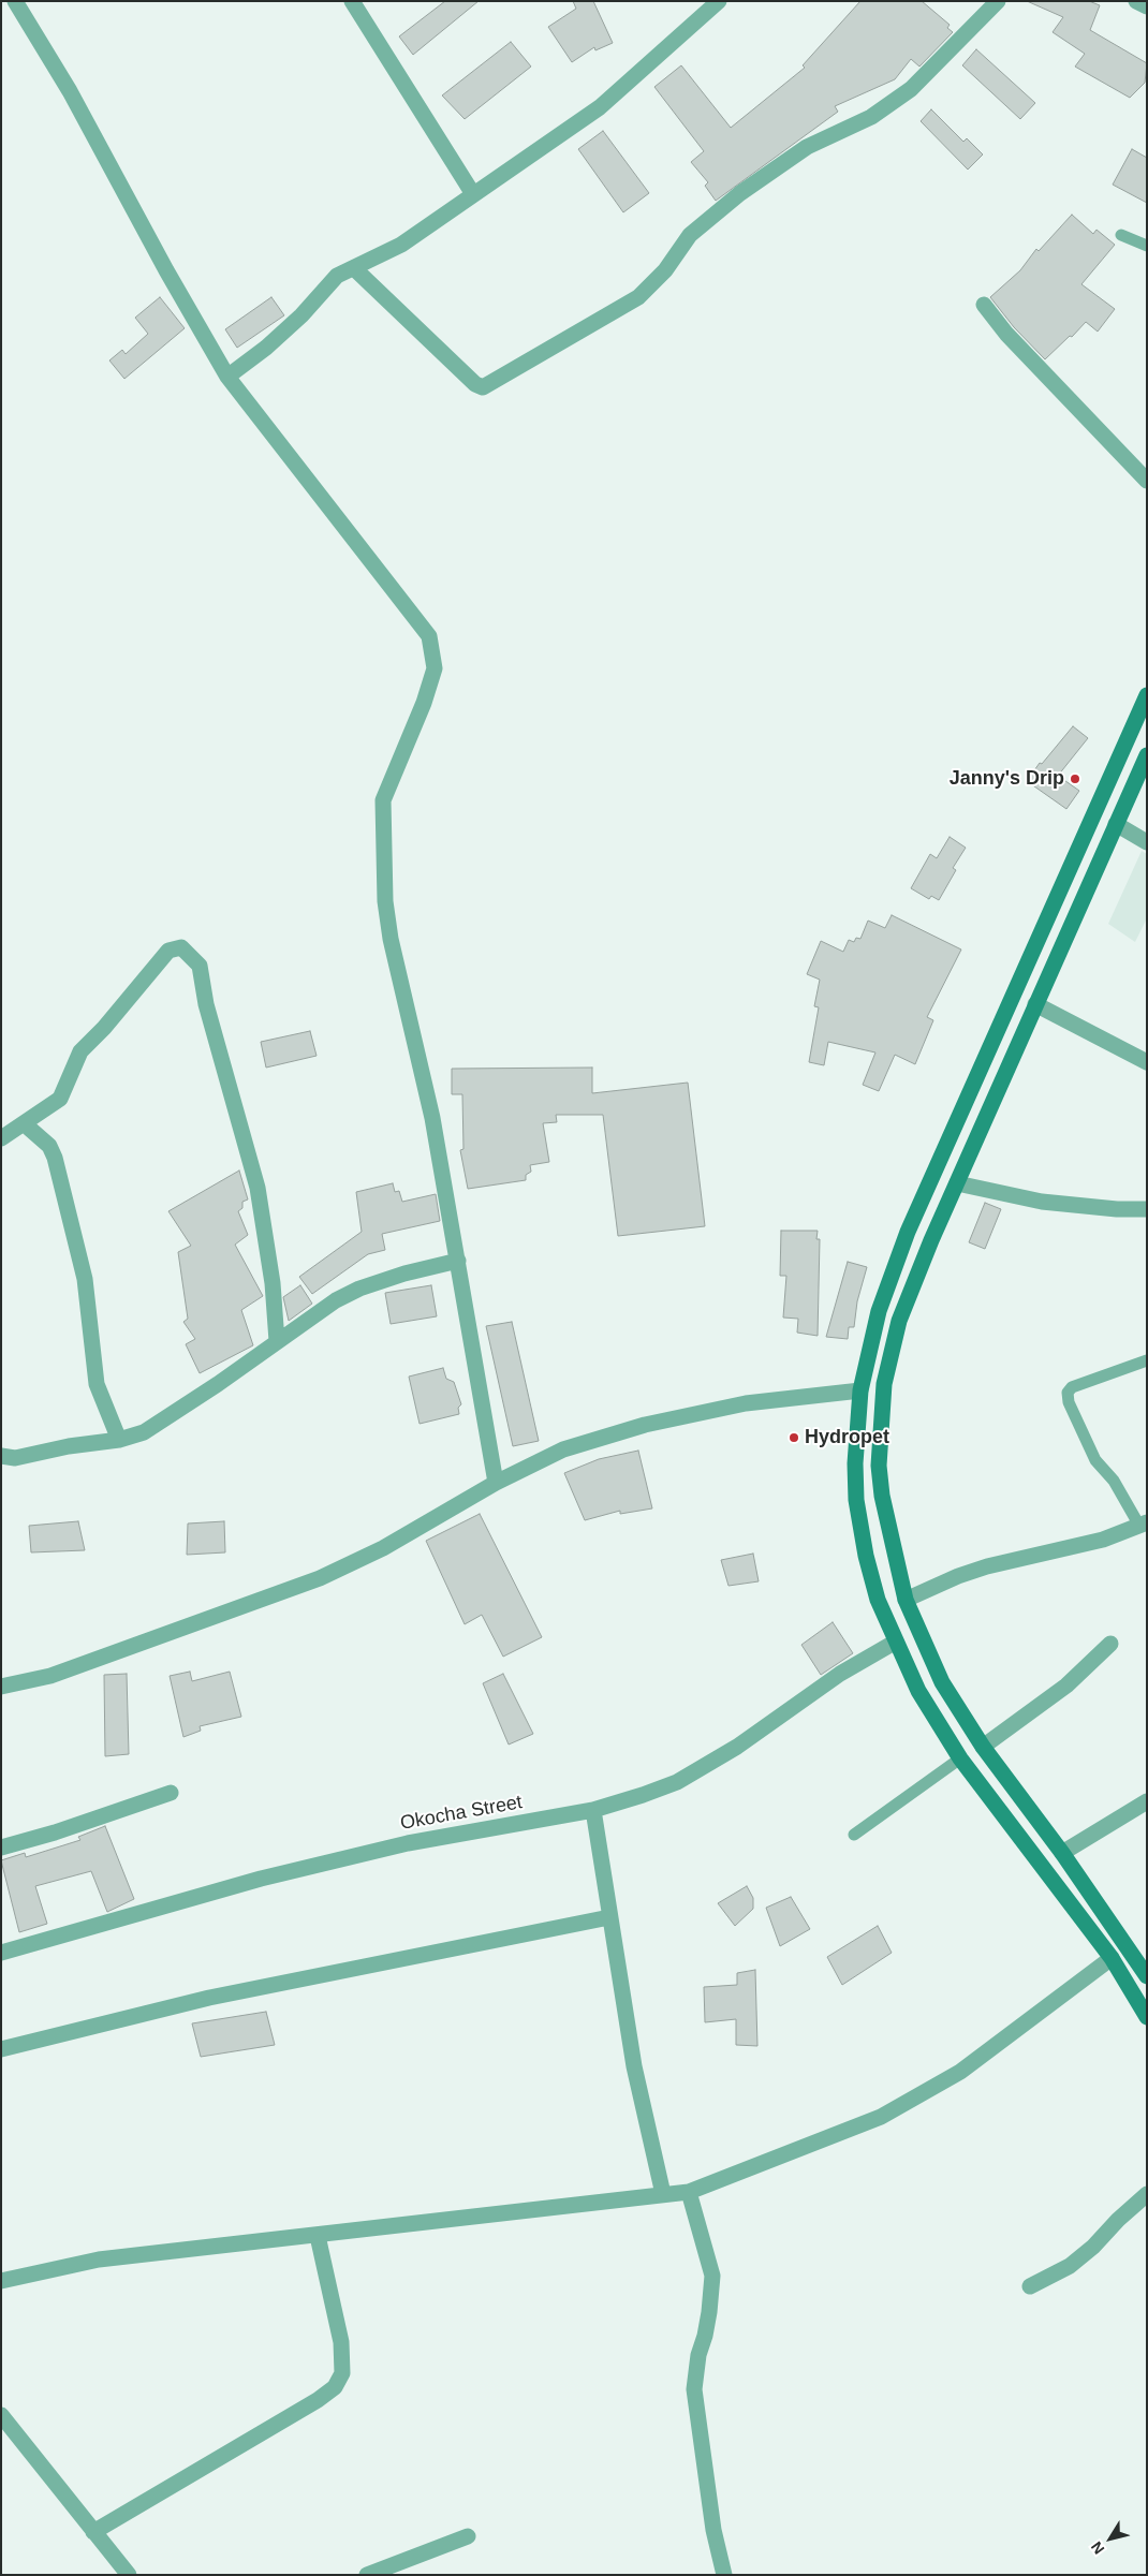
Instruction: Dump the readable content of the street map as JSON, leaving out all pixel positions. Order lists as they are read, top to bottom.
{
  "streets": {
    "street": ["Okocha Street"]
  },
  "places": ["Janny's Drip", "Hydropet"],
  "north": "bottom left"
}
